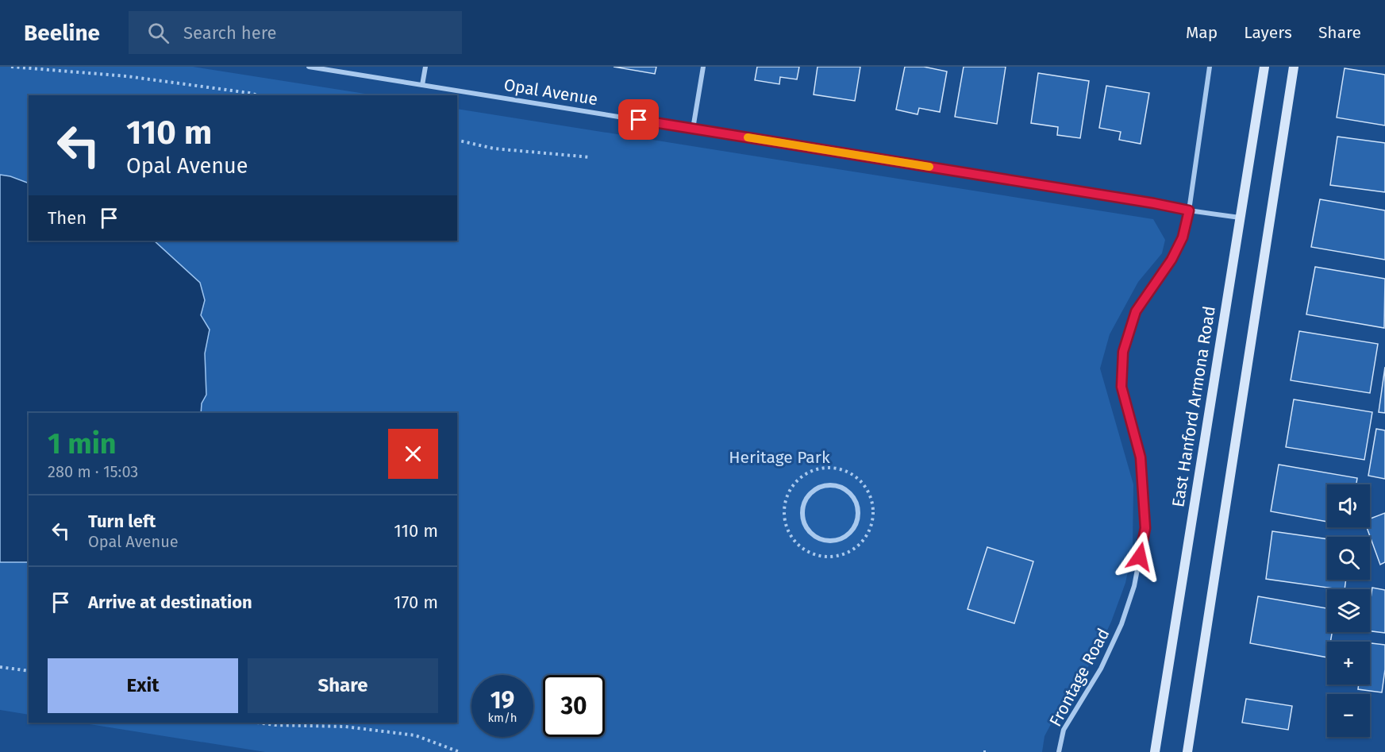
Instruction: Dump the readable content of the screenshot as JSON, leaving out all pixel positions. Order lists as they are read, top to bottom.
{
  "streets": {
    "main road": ["East Hanford Armona Road"],
    "street": ["Opal Avenue", "Frontage Road"]
  },
  "crossings": [
    ["Opal Avenue", "East Hanford Armona Road"],
    ["Opal Avenue", "Frontage Road"]
  ],
  "parks": ["Heritage Park"],
  "page": {
    "header": "Beeline",
    "search": "Search here",
    "nav": ["Map", "Layers", "Share"],
    "turn": ["110 m", "Opal Avenue"],
    "then": "Then",
    "heading": ["1 min", "280 m · 15:03"],
    "map_buttons": ["+", "−"],
    "list": [
      {
        "name": "Turn left",
        "note": "Opal Avenue",
        "value": "110 m"
      },
      {
        "name": "Arrive at destination",
        "value": "170 m"
      }
    ],
    "buttons": ["Exit", "Share"],
    "speed": "19 km/h",
    "limit": "30"
  }
}
